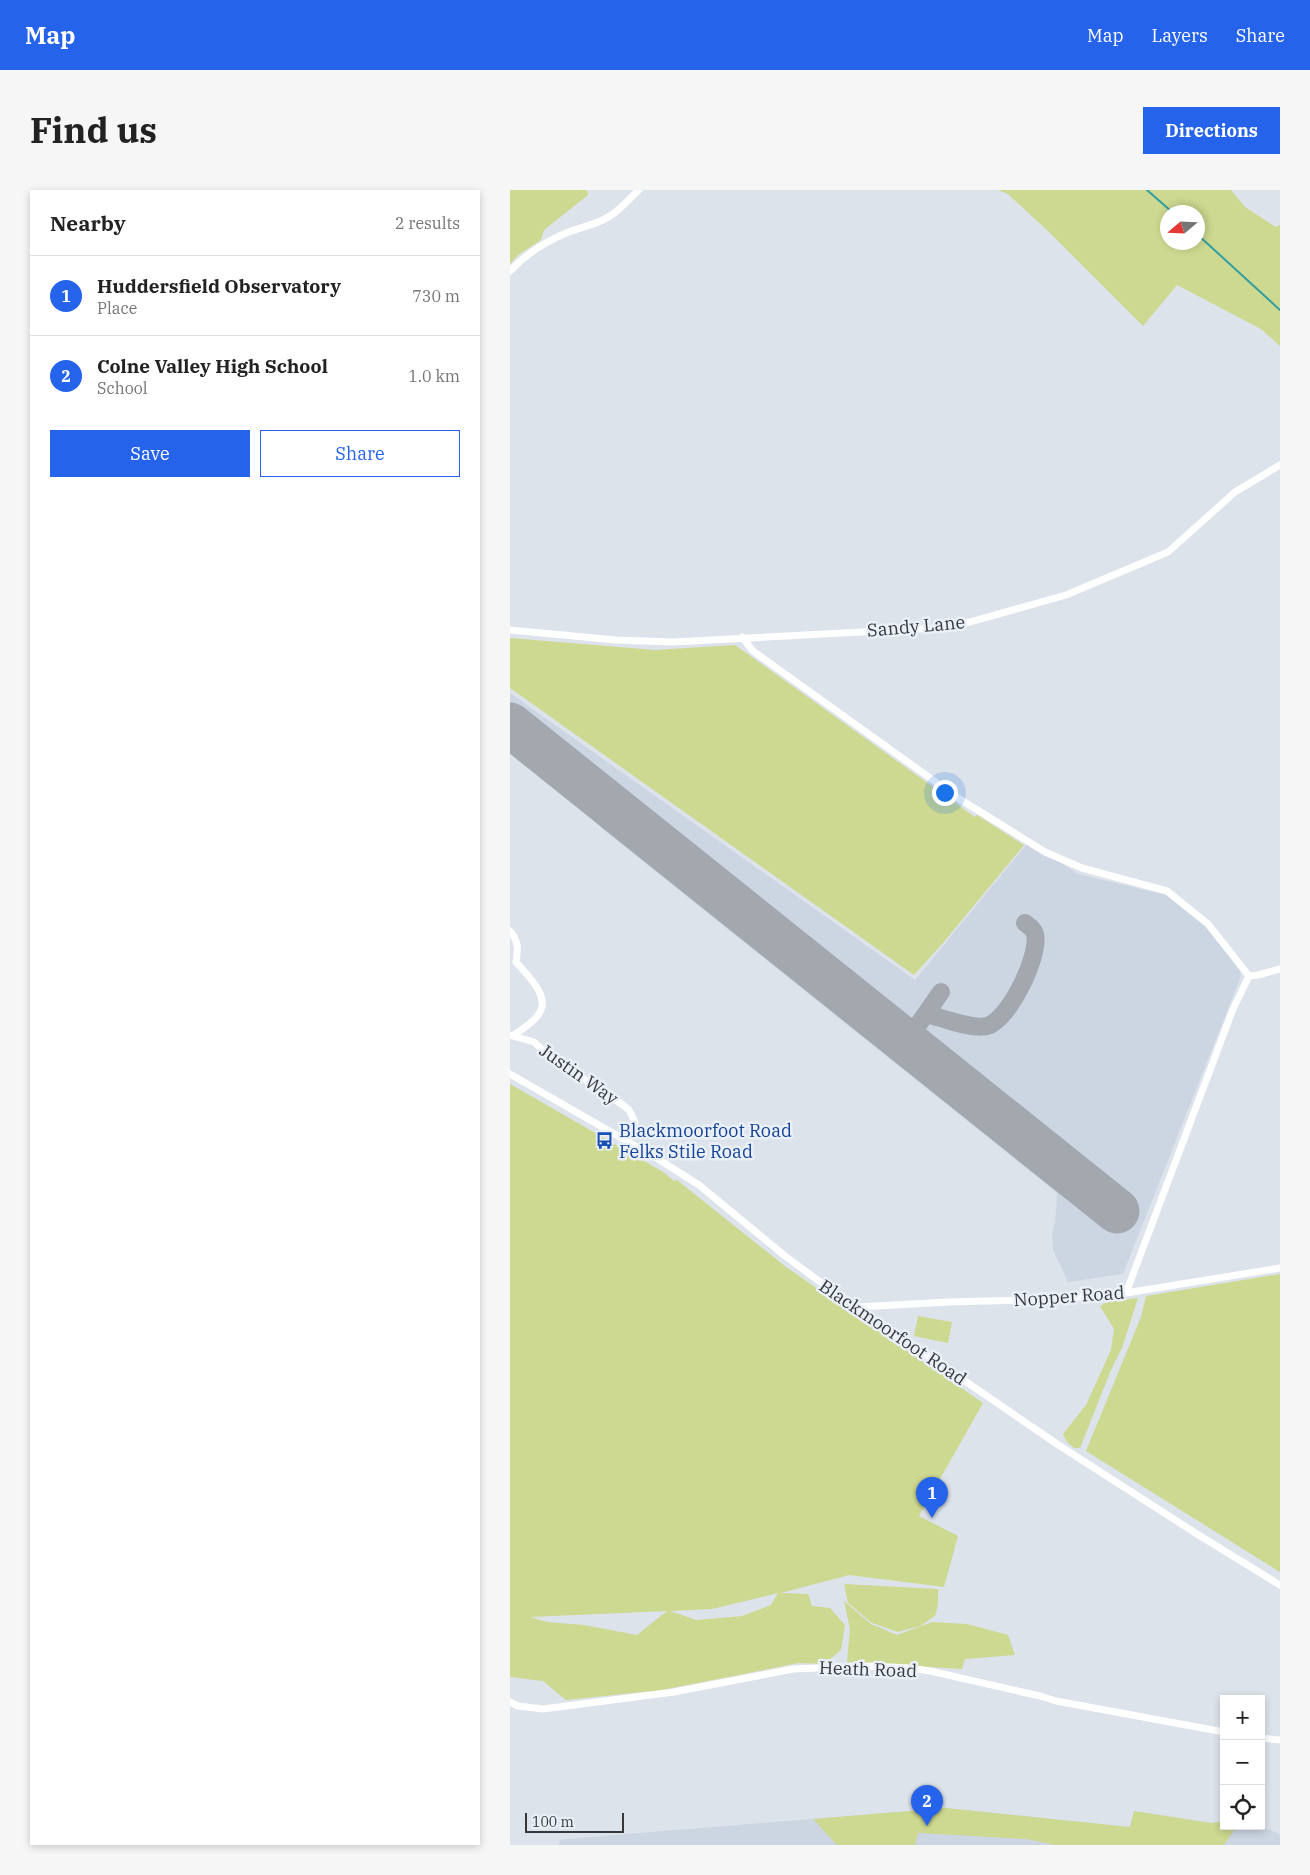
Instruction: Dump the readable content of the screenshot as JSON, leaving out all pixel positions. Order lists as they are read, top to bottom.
{
  "streets": {
    "street": [
      "Sandy Lane",
      "Justin Way",
      "Nopper Road",
      "Blackmoorfoot Road",
      "Heath Road"
    ]
  },
  "crossings": [
    ["Nopper Road", "Blackmoorfoot Road"]
  ],
  "places": {
    "bus stop": ["Blackmoorfoot Road Felks Stile Road"]
  },
  "scale_bar": "100 m",
  "north": "left",
  "page": {
    "header": "Map",
    "nav": ["Map", "Layers", "Share"],
    "title": "Find us",
    "buttons": [
      "Directions",
      ["Save", "Share"]
    ],
    "heading": ["Nearby", "2 results"],
    "list": [
      {
        "mark": "1",
        "name": "Huddersfield Observatory",
        "note": "Place",
        "value": "730 m"
      },
      {
        "mark": "2",
        "name": "Colne Valley High School",
        "note": "School",
        "value": "1.0 km"
      }
    ],
    "pins": ["1", "2"],
    "map_buttons": ["+", "−"],
    "scale": "100 m"
  }
}
